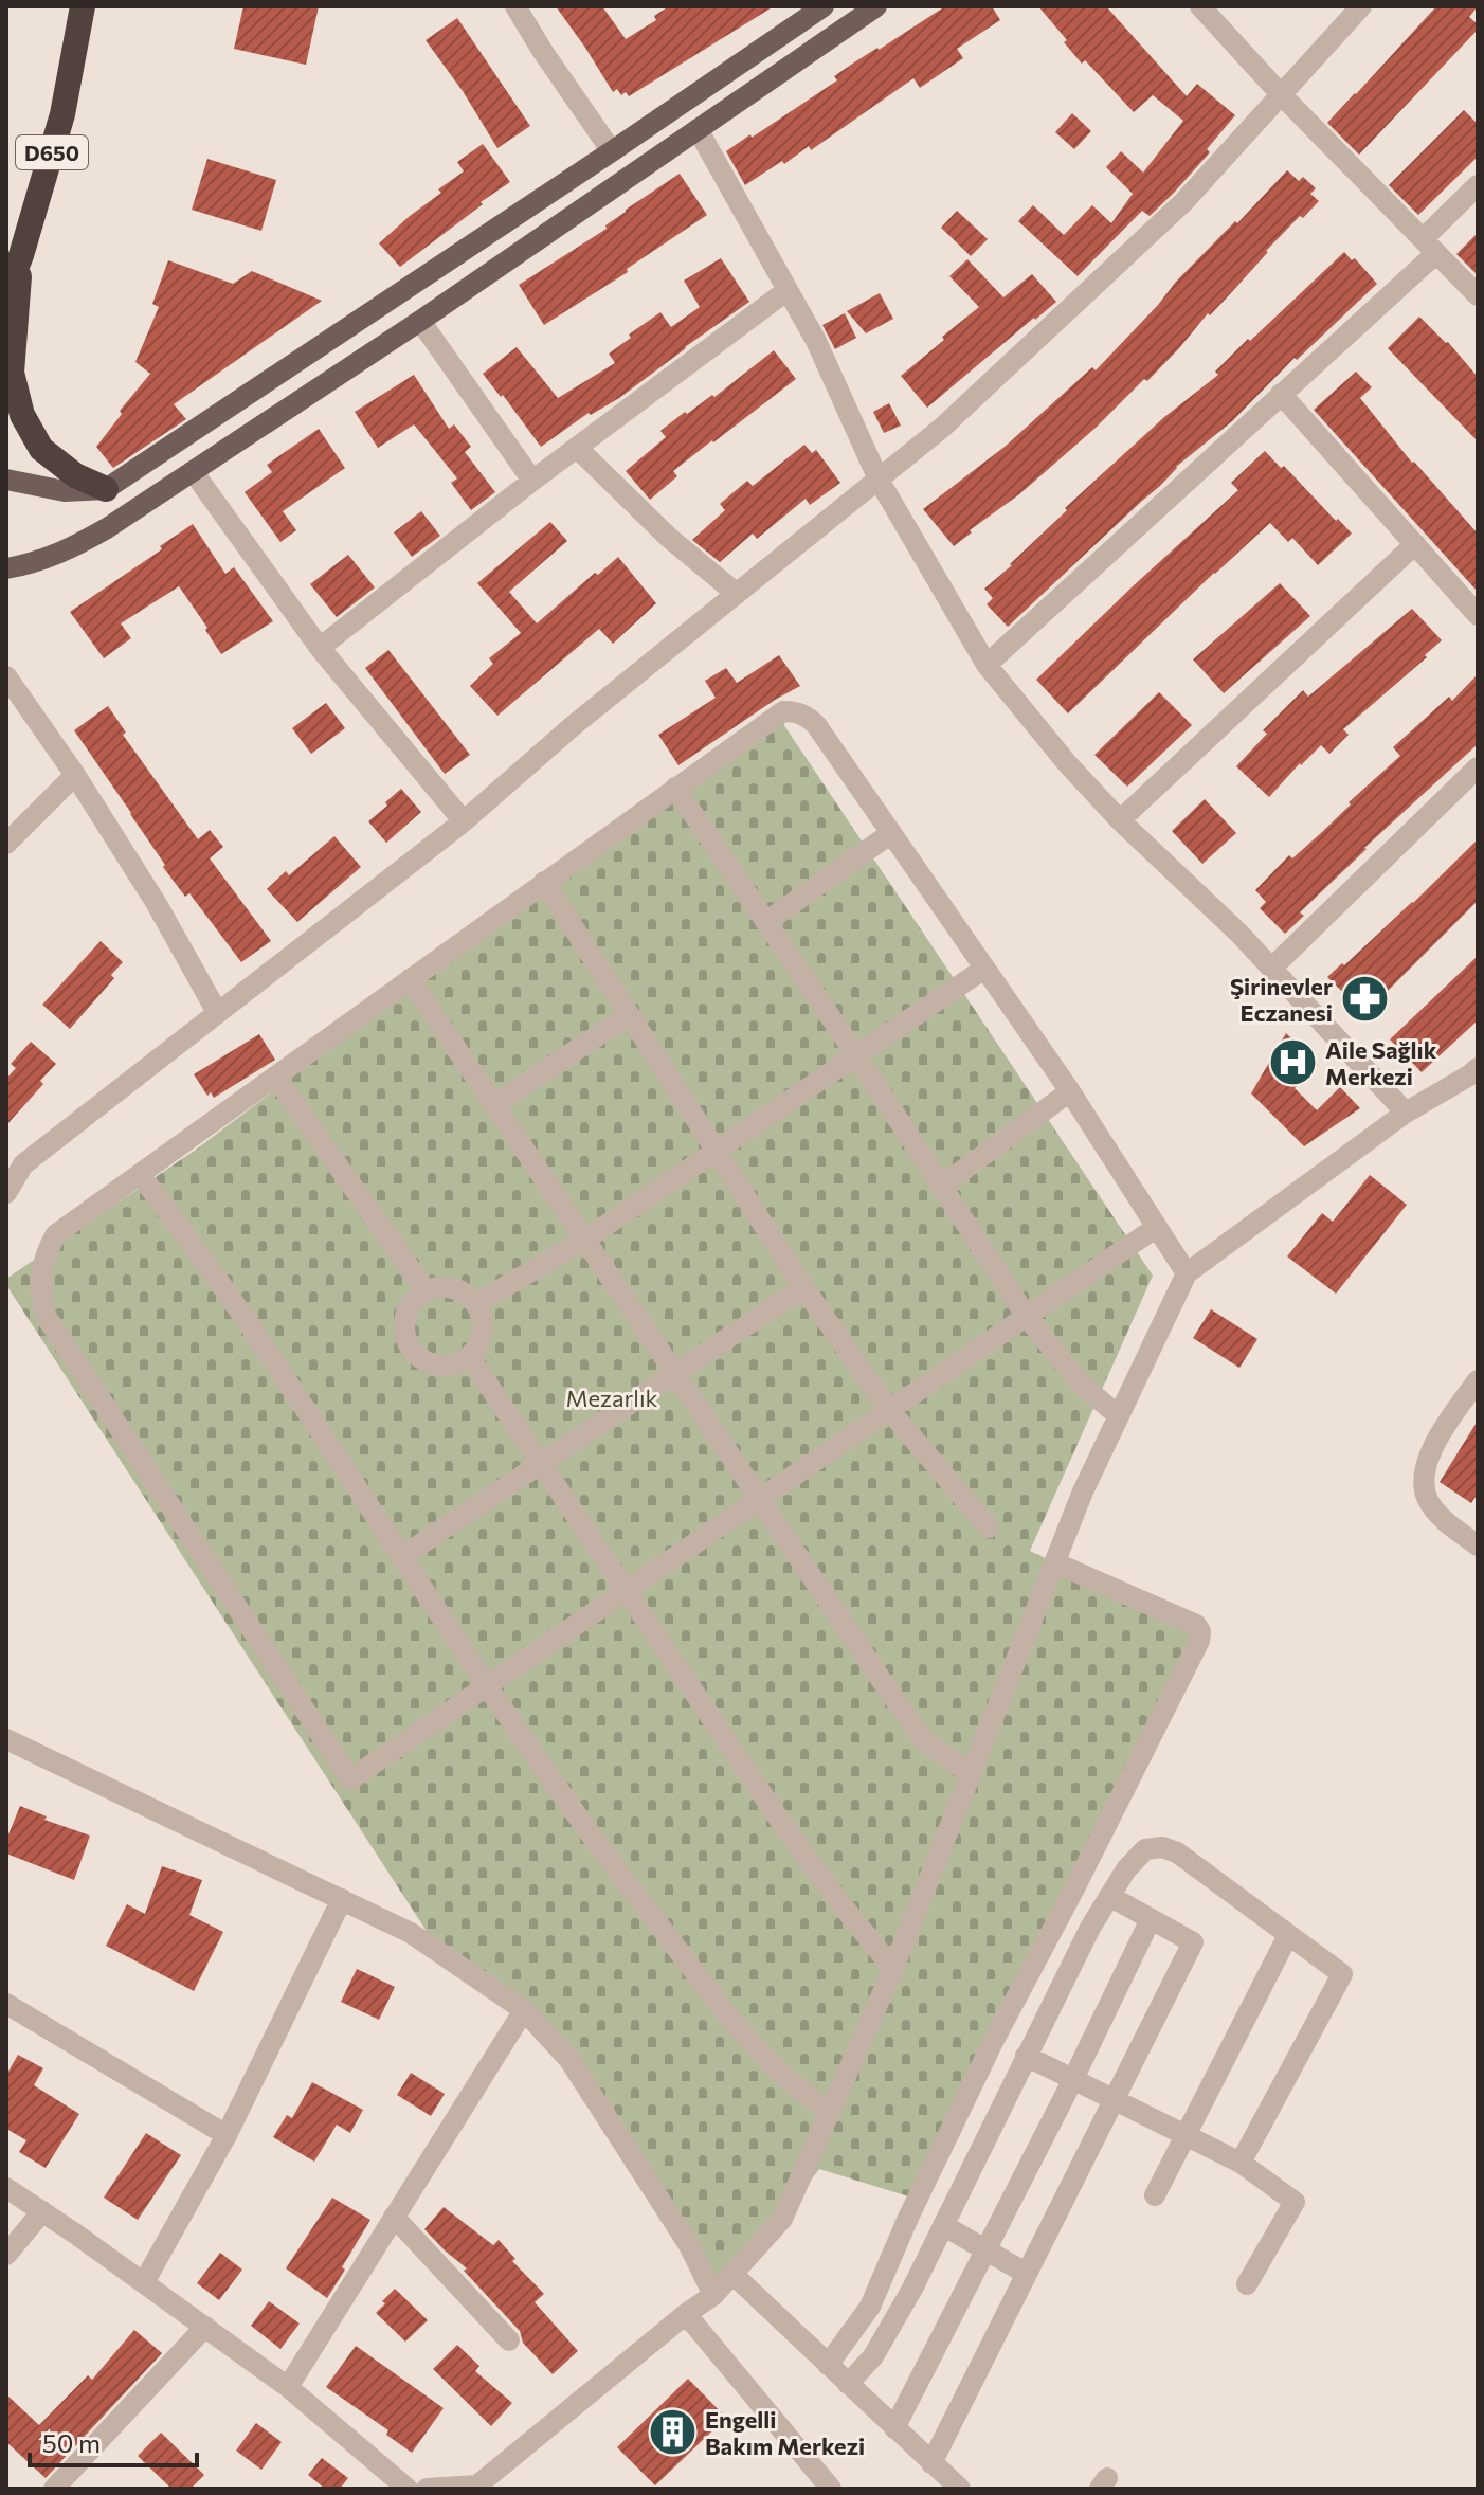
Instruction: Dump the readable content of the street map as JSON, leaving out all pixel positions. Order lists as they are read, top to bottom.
{
  "streets": {
    "highway": ["D650"]
  },
  "parks": ["Mezarlık"],
  "places": {
    "pharmacy": ["Şirinevler Eczanesi"],
    "hospital": ["Aile Sağlık Merkezi"],
    "building": ["Engelli Bakım Merkezi"]
  },
  "scale_bar": "50 m"
}
